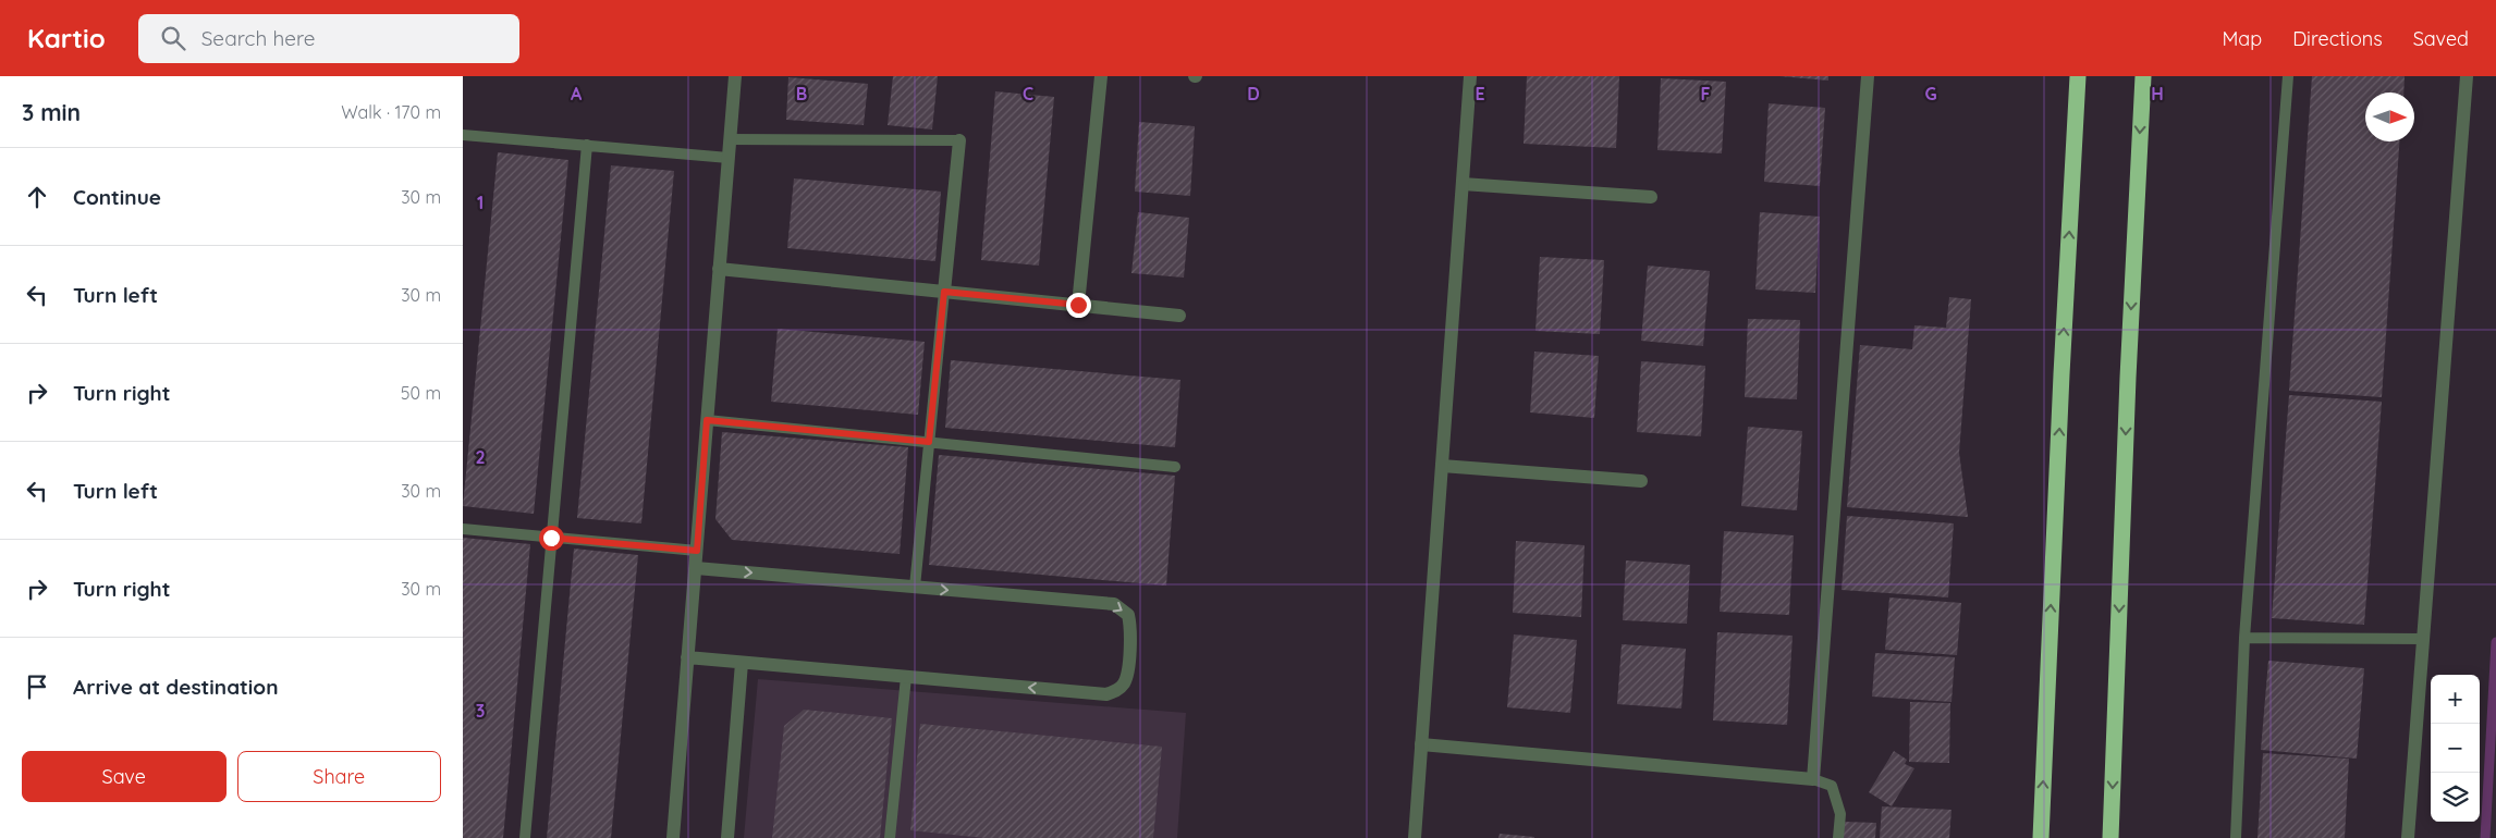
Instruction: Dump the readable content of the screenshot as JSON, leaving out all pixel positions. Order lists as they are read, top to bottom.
{
  "north": "right",
  "page": {
    "header": "Kartio",
    "search": "Search here",
    "nav": ["Map", "Directions", "Saved"],
    "heading": ["3 min", "Walk · 170 m"],
    "list": [
      ["Continue", "30 m"],
      ["Turn left", "30 m"],
      ["Turn right", "50 m"],
      ["Turn left", "30 m"],
      ["Turn right", "30 m"],
      "Arrive at destination"
    ],
    "map_buttons": ["+", "−"],
    "buttons": ["Save", "Share"]
  },
  "grid": {
    "columns": [
      "A",
      "B",
      "C",
      "D",
      "E",
      "F",
      "G",
      "H"
    ],
    "rows": ["1", "2", "3"]
  }
}
